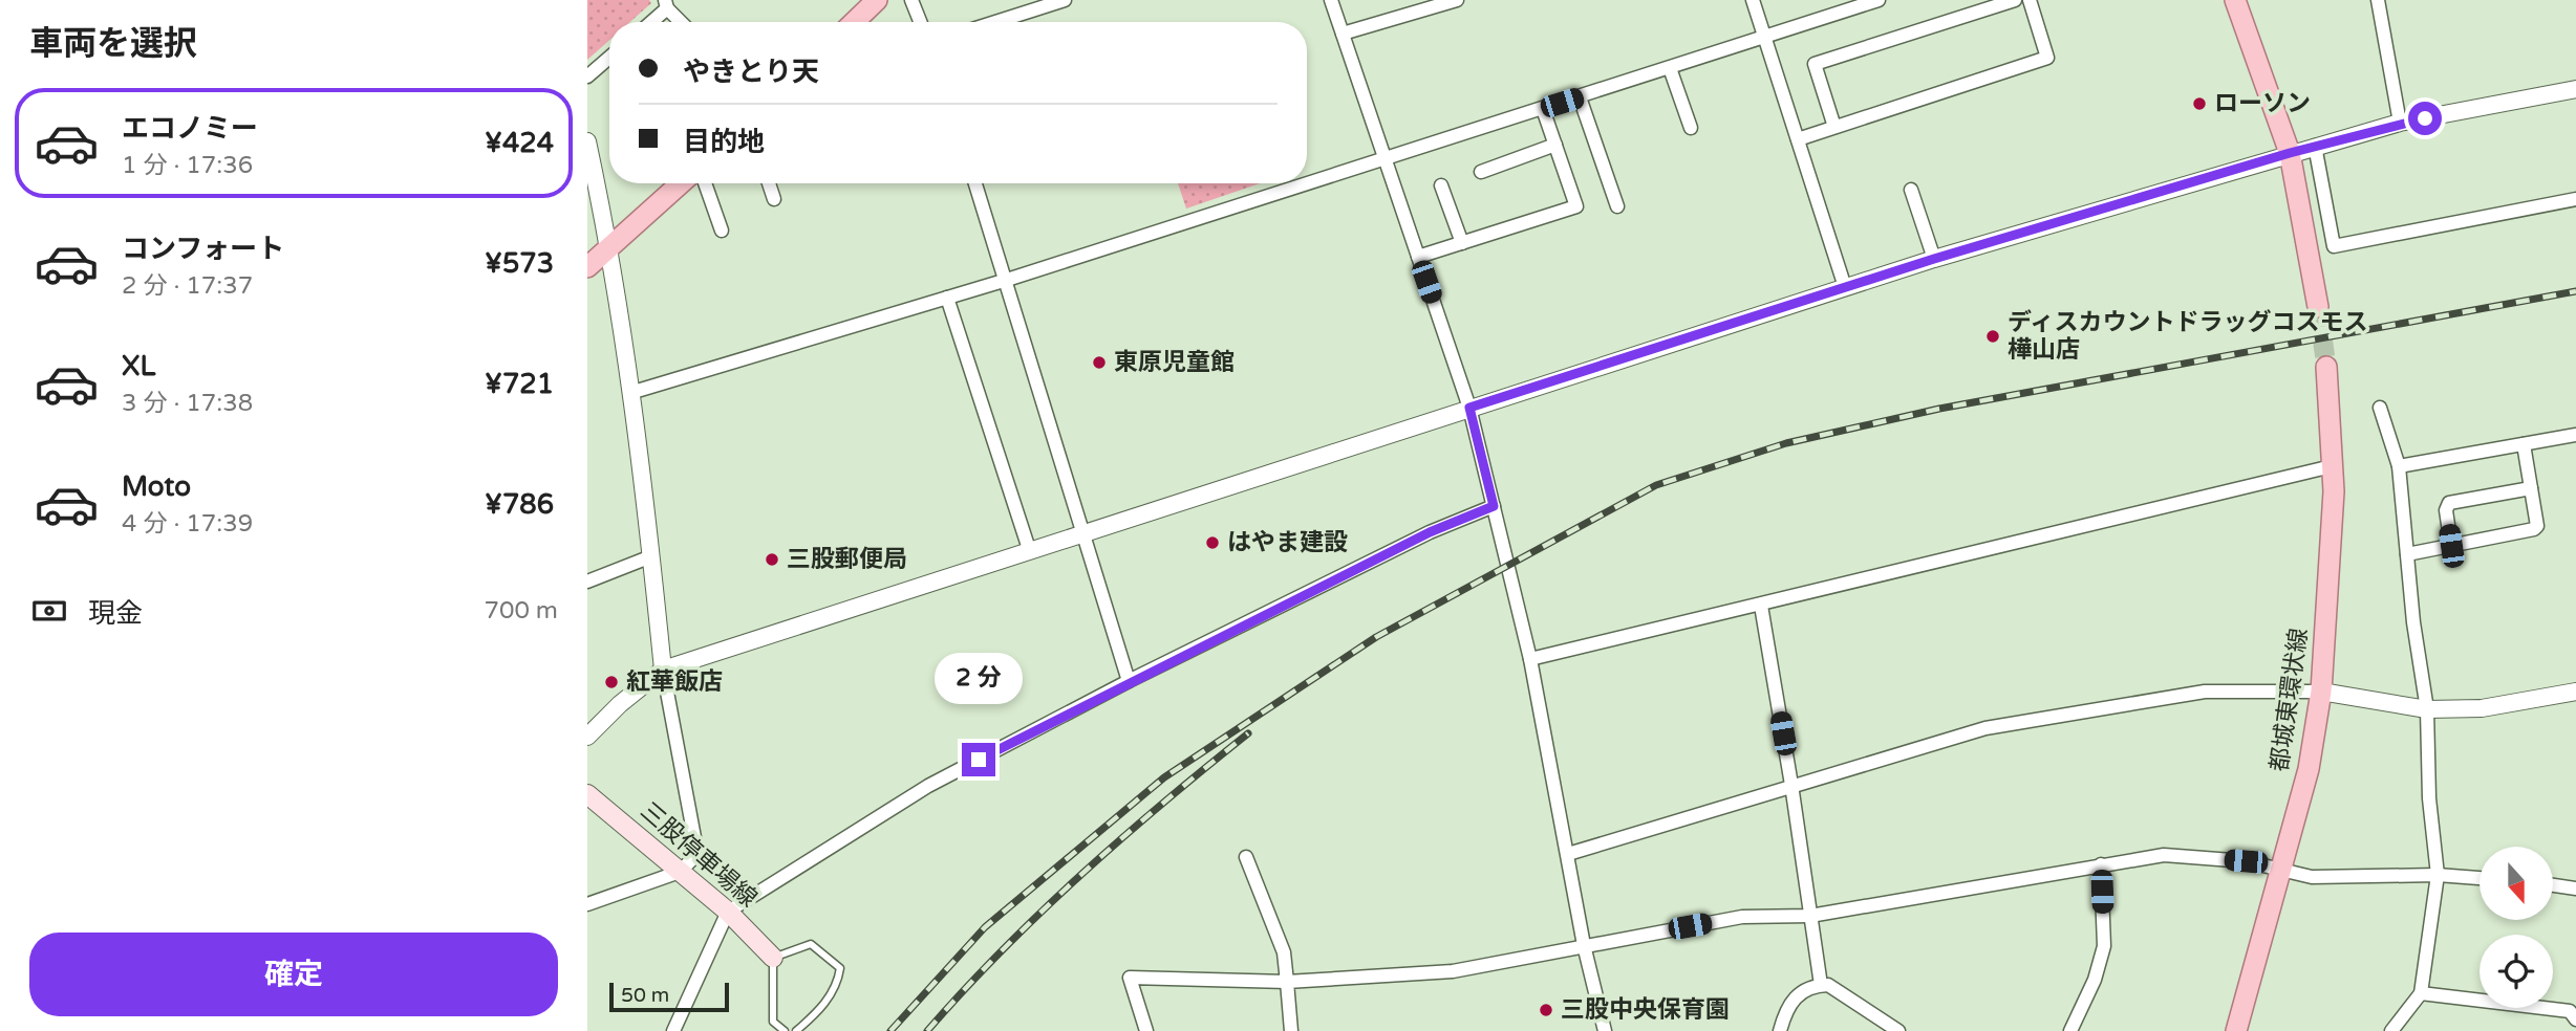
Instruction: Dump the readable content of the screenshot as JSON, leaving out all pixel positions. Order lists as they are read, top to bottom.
{
  "streets": {
    "main road": ["都城東環状線", "三股停車場線"]
  },
  "places": [
    "ローソン",
    "ディスカウントドラッグコスモス 樺山店",
    "東原児童館",
    "はやま建設",
    "三股郵便局",
    "紅華飯店",
    "三股中央保育園"
  ],
  "scale_bar": "50 m",
  "north": "bottom",
  "page": {
    "heading": "車両を選択",
    "banner": ["やきとり天", "目的地"],
    "list": [
      {
        "name": "エコノミー",
        "note": "1 分 · 17:36",
        "value": "¥424"
      },
      {
        "name": "コンフォート",
        "note": "2 分 · 17:37",
        "value": "¥573"
      },
      {
        "name": "XL",
        "note": "3 分 · 17:38",
        "value": "¥721"
      },
      {
        "name": "Moto",
        "note": "4 分 · 17:39",
        "value": "¥786"
      }
    ],
    "pay": ["現金", "700 m"],
    "bubble": "2 分",
    "buttons": "確定",
    "scale": "50 m"
  }
}
